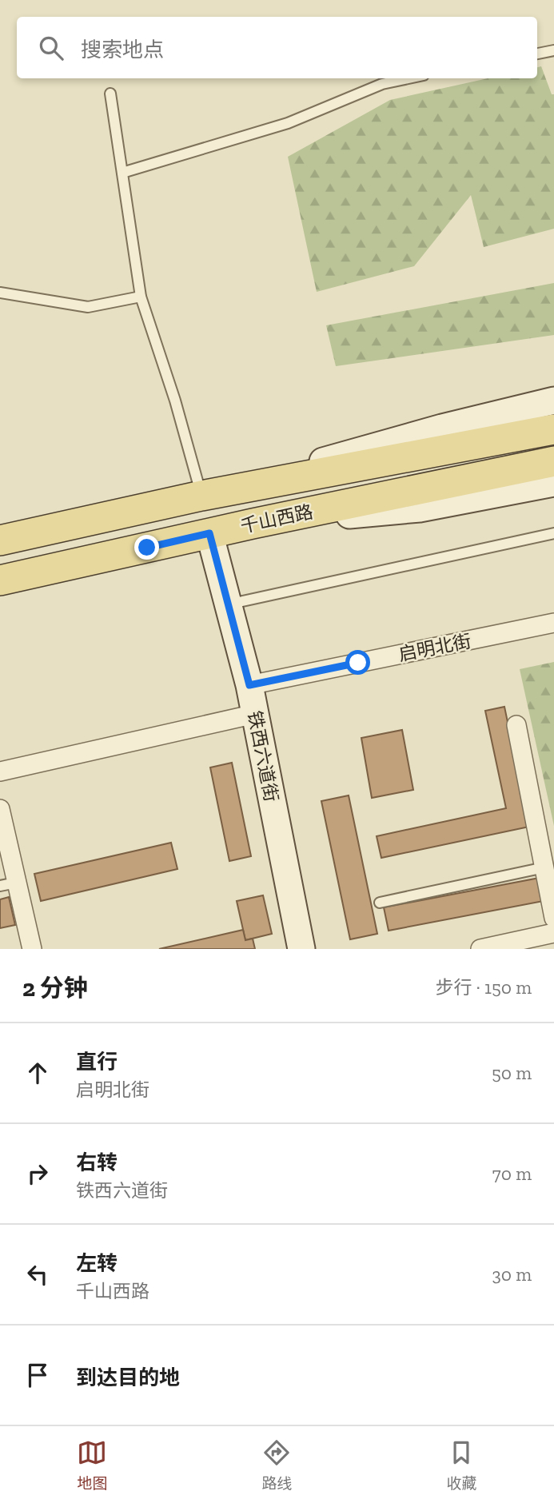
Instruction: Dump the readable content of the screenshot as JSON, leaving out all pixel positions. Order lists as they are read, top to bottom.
{
  "streets": {
    "main road": ["千山西路", "铁西六道街"],
    "street": ["启明北街"]
  },
  "crossings": [
    ["千山西路", "铁西六道街"],
    ["启明北街", "铁西六道街"]
  ],
  "page": {
    "search": "搜索地点",
    "heading": ["2 分钟", "步行 · 150 m"],
    "list": [
      ["直行", "启明北街", "50 m"],
      ["右转", "铁西六道街", "70 m"],
      ["左转", "千山西路", "30 m"],
      "到达目的地"
    ],
    "nav": ["地图", "路线", "收藏"]
  }
}
